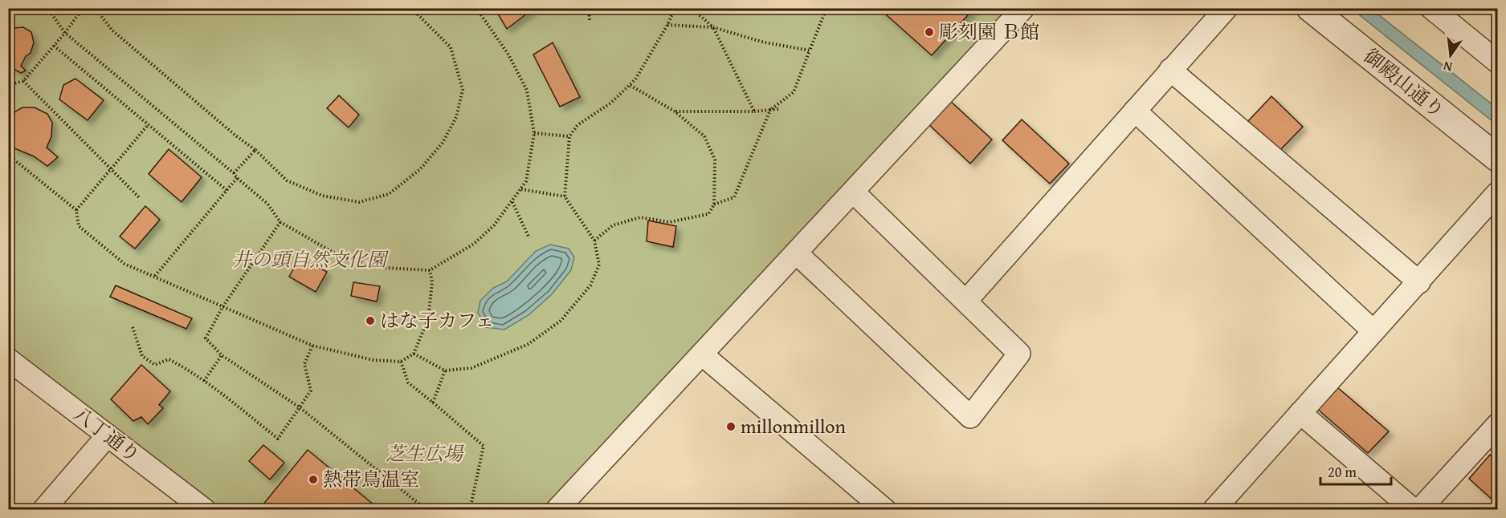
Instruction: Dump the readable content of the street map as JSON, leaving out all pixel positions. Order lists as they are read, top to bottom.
{
  "streets": {
    "street": ["御殿山通り", "八丁通り"]
  },
  "parks": ["井の頭自然文化園", "芝生広場"],
  "places": [
    "彫刻園 Ｂ館",
    "はな子カフェ",
    "millonmillon",
    "熱帯鳥温室"
  ],
  "scale_bar": "20 m",
  "north": "bottom"
}
